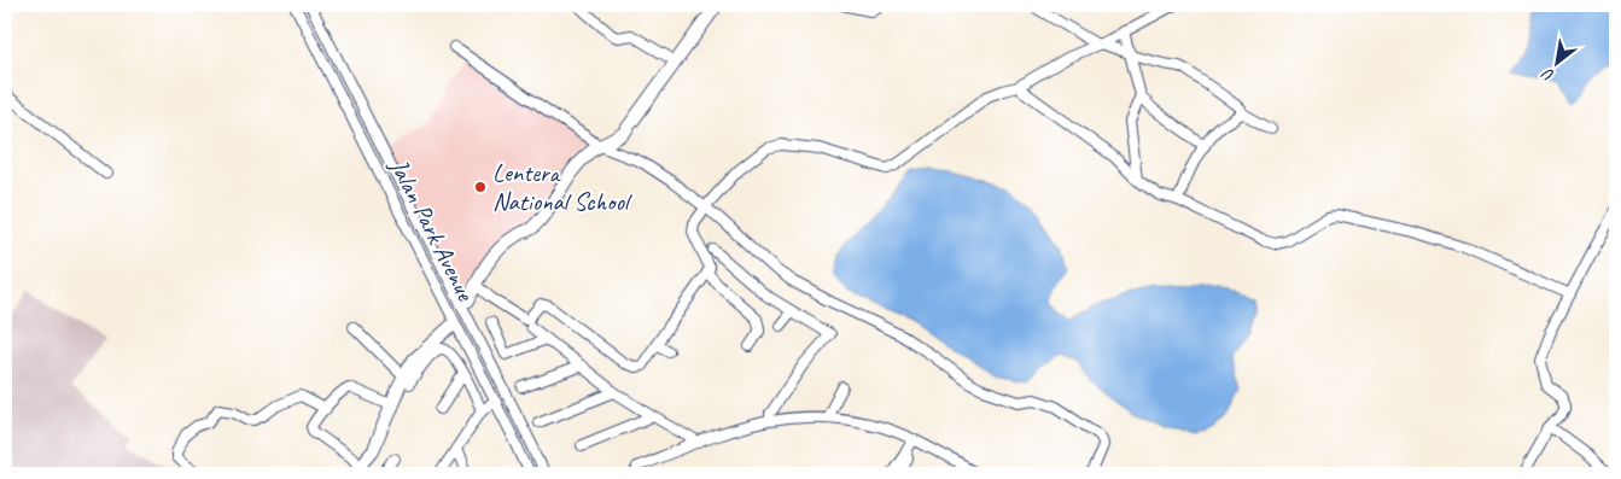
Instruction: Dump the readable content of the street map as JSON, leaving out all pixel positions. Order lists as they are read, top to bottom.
{
  "streets": {
    "street": ["Jalan Park Avenue"]
  },
  "places": ["Lentera National School"],
  "north": "bottom left"
}
